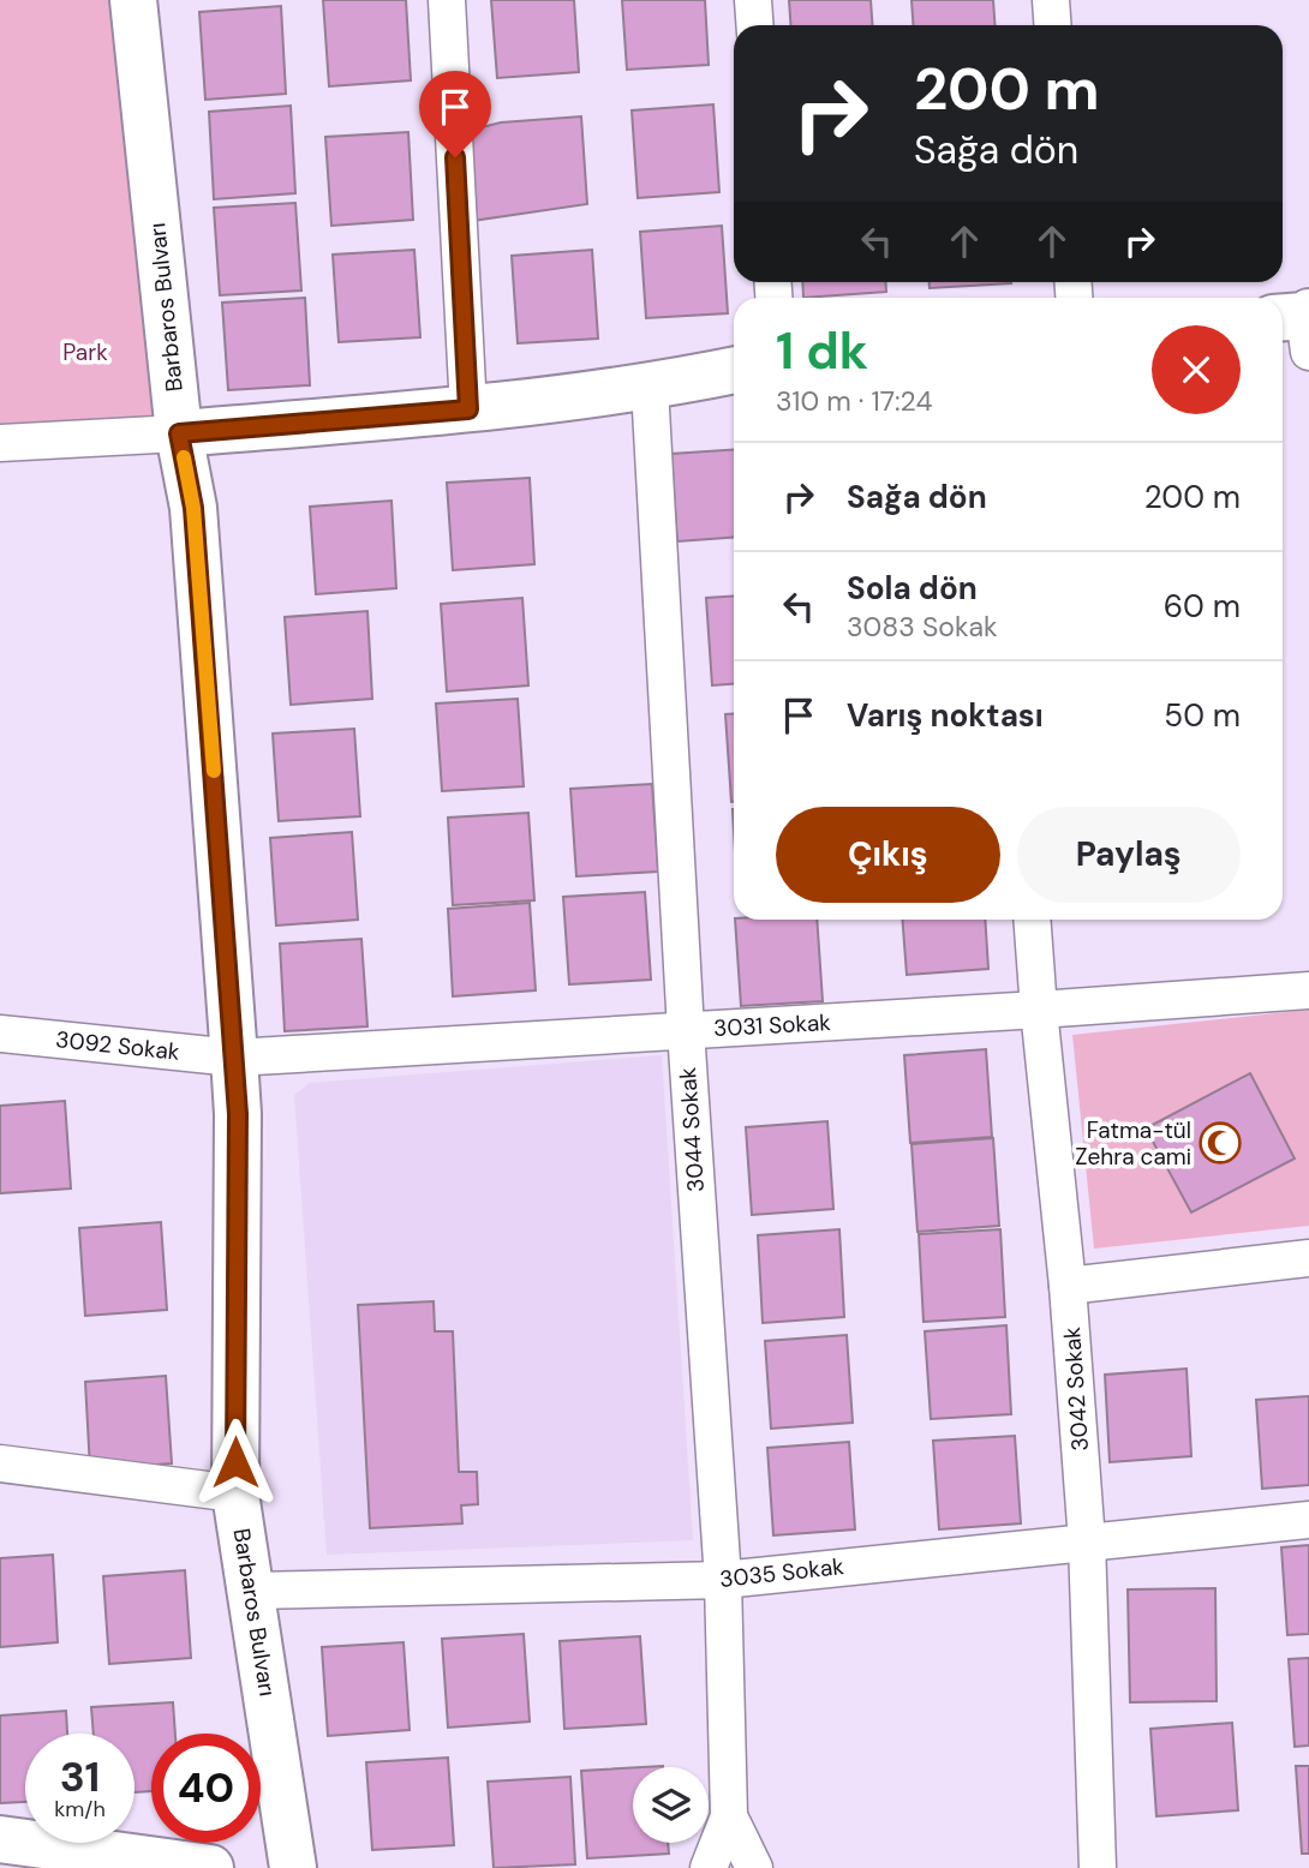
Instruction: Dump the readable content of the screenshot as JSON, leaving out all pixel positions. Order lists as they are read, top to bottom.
{
  "streets": {
    "street": [
      "Barbaros Bulvarı",
      "3031 Sokak",
      "3092 Sokak",
      "3044 Sokak",
      "3042 Sokak",
      "3035 Sokak"
    ]
  },
  "crossings": [
    ["Barbaros Bulvarı", "3031 Sokak"],
    ["Barbaros Bulvarı", "3092 Sokak"],
    ["Barbaros Bulvarı", "3035 Sokak"],
    ["3031 Sokak", "3092 Sokak"],
    ["3031 Sokak", "3044 Sokak"],
    ["3031 Sokak", "3042 Sokak"],
    ["3044 Sokak", "3035 Sokak"],
    ["3042 Sokak", "3035 Sokak"]
  ],
  "parks": ["Park"],
  "places": {
    "mosque": ["Fatma-tül Zehra cami"]
  },
  "page": {
    "turn": ["200 m", "Sağa dön"],
    "heading": ["1 dk", "310 m · 17:24"],
    "list": [
      {
        "name": "Sağa dön",
        "value": "200 m"
      },
      {
        "name": "Sola dön",
        "note": "3083 Sokak",
        "value": "60 m"
      },
      {
        "name": "Varış noktası",
        "value": "50 m"
      }
    ],
    "buttons": ["Çıkış", "Paylaş"],
    "speed": "31 km/h",
    "limit": "40"
  }
}
